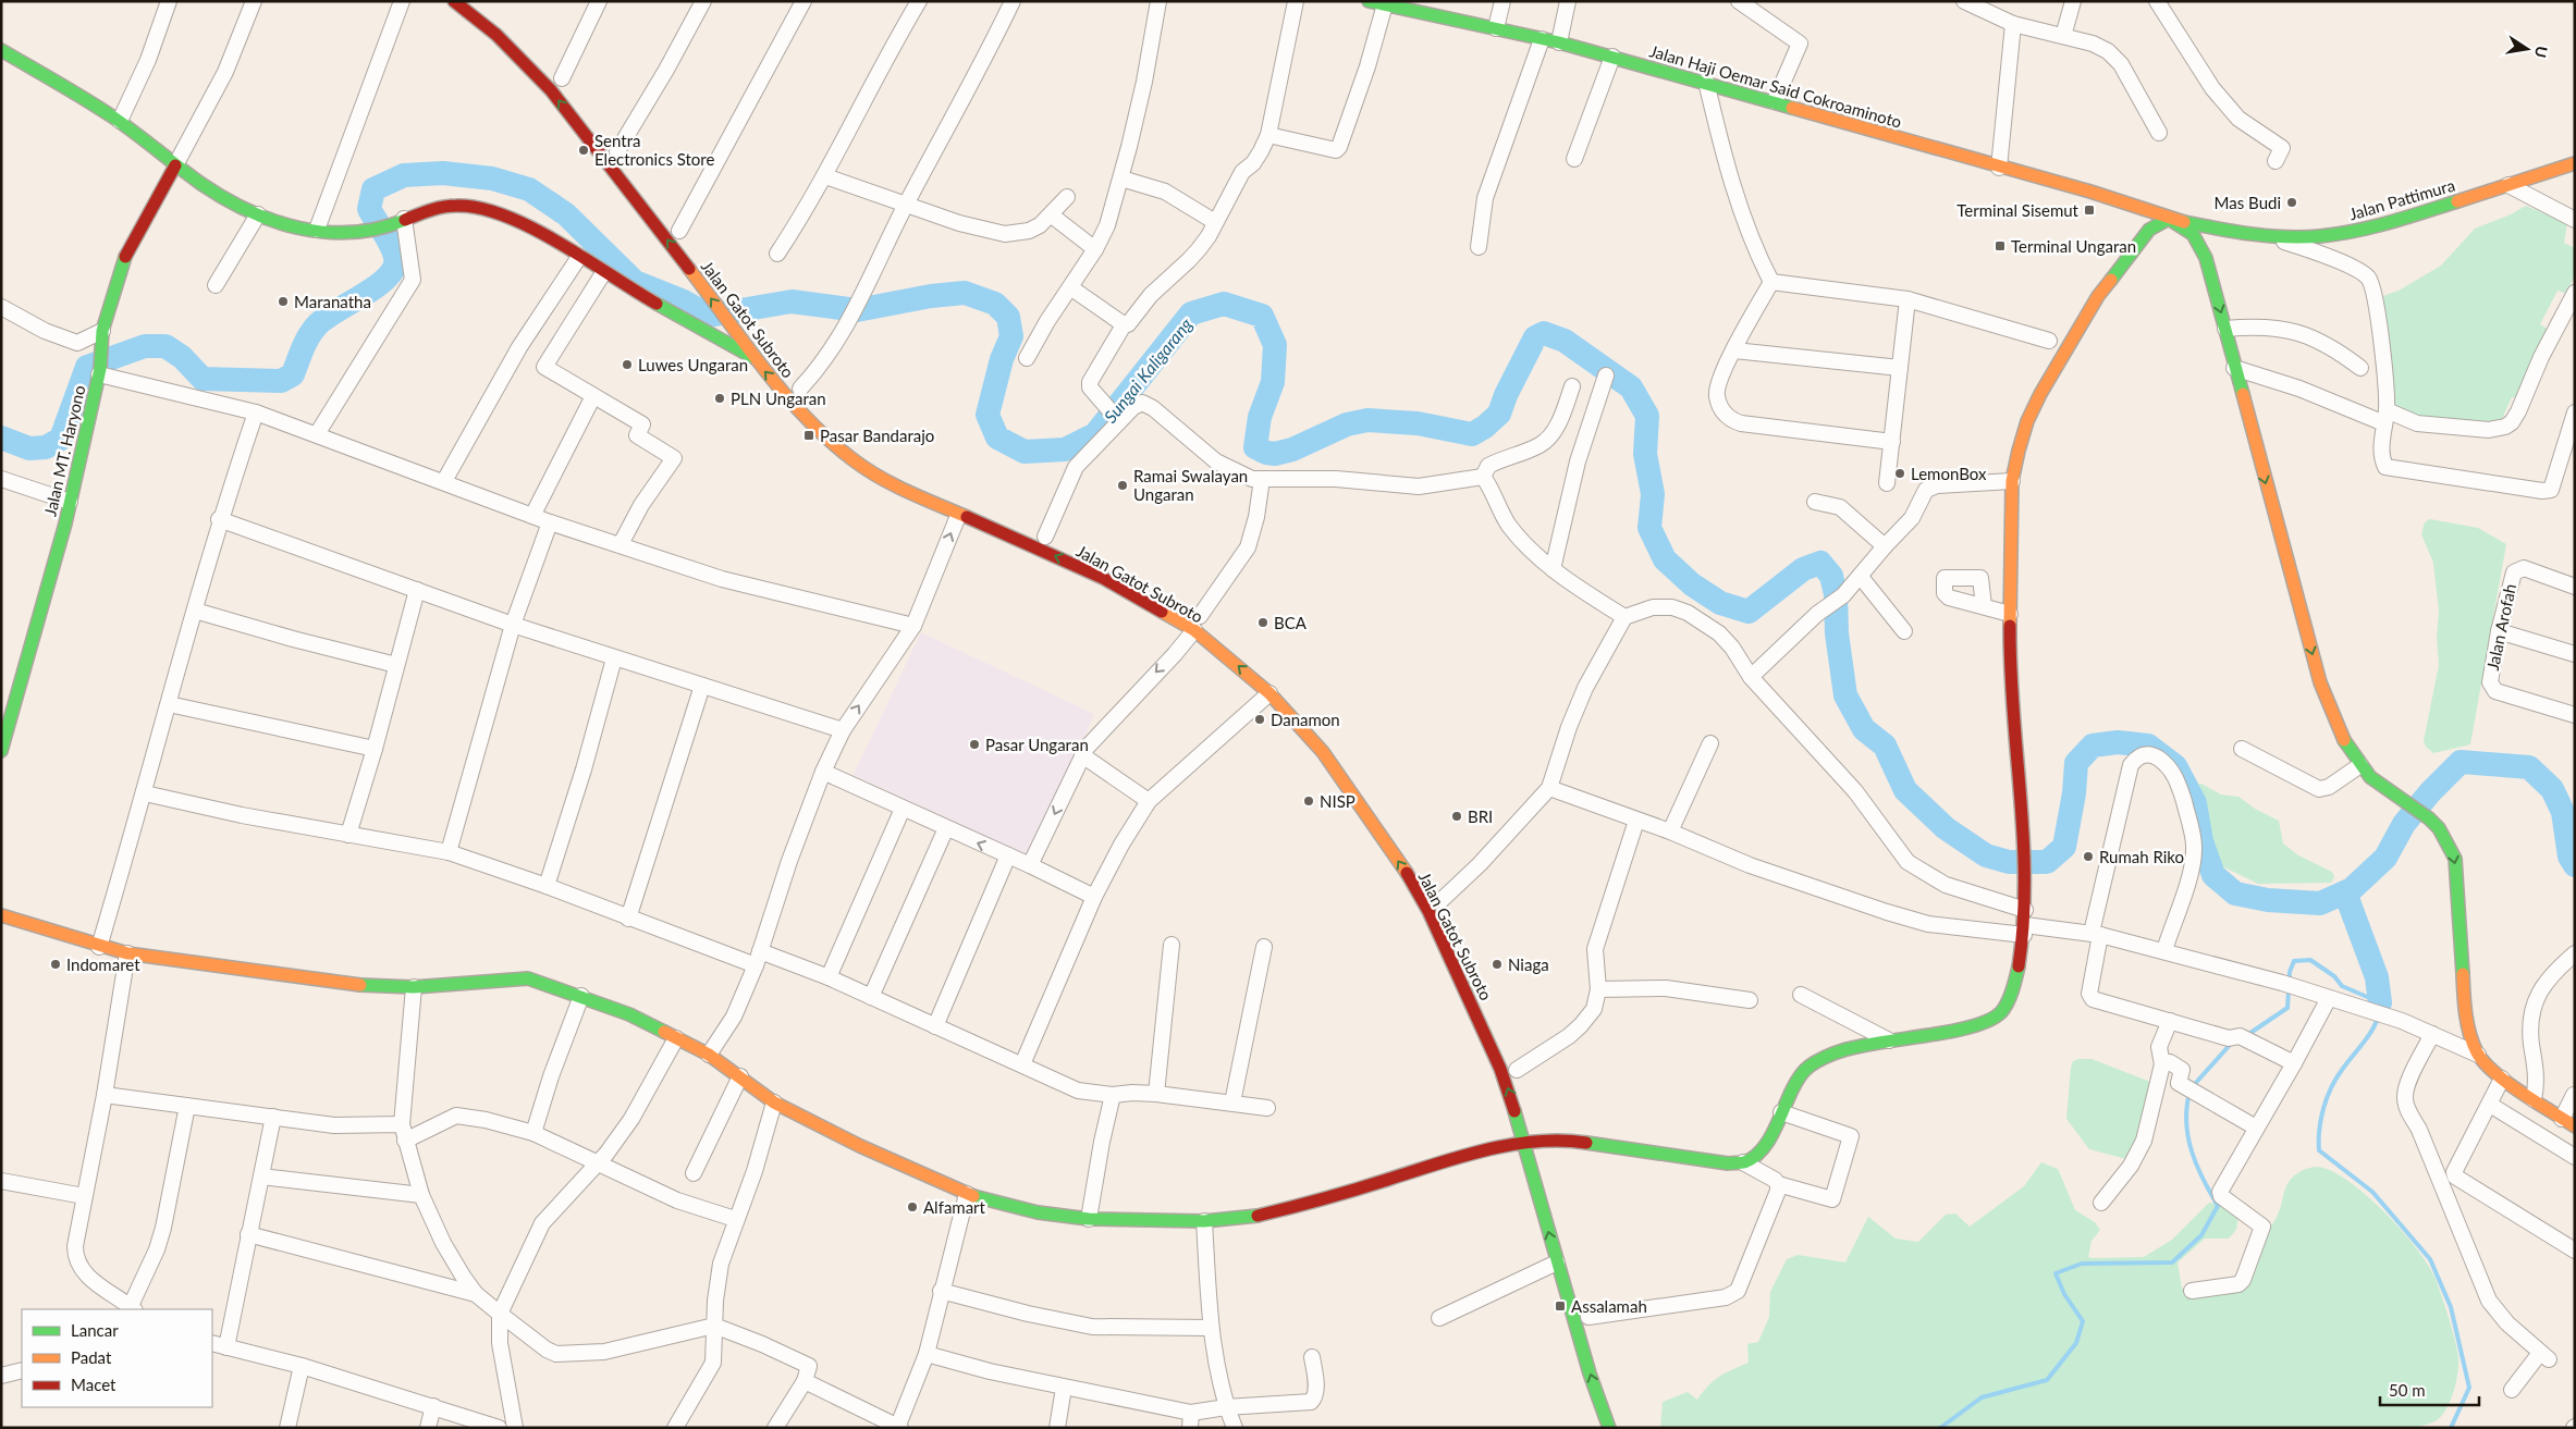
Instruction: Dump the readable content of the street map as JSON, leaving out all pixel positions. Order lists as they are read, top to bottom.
{
  "streets": {
    "main road": [
      "Jalan Haji Oemar Said Cokroaminoto",
      "Jalan Pattimura",
      "Jalan Gatot Subroto",
      "Jalan MT. Haryono"
    ],
    "street": ["Jalan Arofah"]
  },
  "crossings": [
    ["Jalan Haji Oemar Said Cokroaminoto", "Jalan Pattimura"]
  ],
  "one_way": ["Jalan Gatot Subroto"],
  "water": ["Sungai Kaligarang"],
  "places": {
    "other": [
      "Sentra Electronics Store",
      "Mas Budi",
      "Maranatha",
      "Luwes Ungaran",
      "PLN Ungaran",
      "LemonBox",
      "Ramai Swalayan Ungaran",
      "BCA",
      "Danamon",
      "Pasar Ungaran",
      "NISP",
      "BRI",
      "Rumah Riko",
      "Indomaret",
      "Niaga",
      "Alfamart"
    ],
    "transit": [
      "Terminal Sisemut",
      "Terminal Ungaran",
      "Pasar Bandarajo",
      "Assalamah"
    ]
  },
  "legend": ["Lancar", "Padat", "Macet"],
  "scale_bar": "50 m",
  "north": "right"
}
